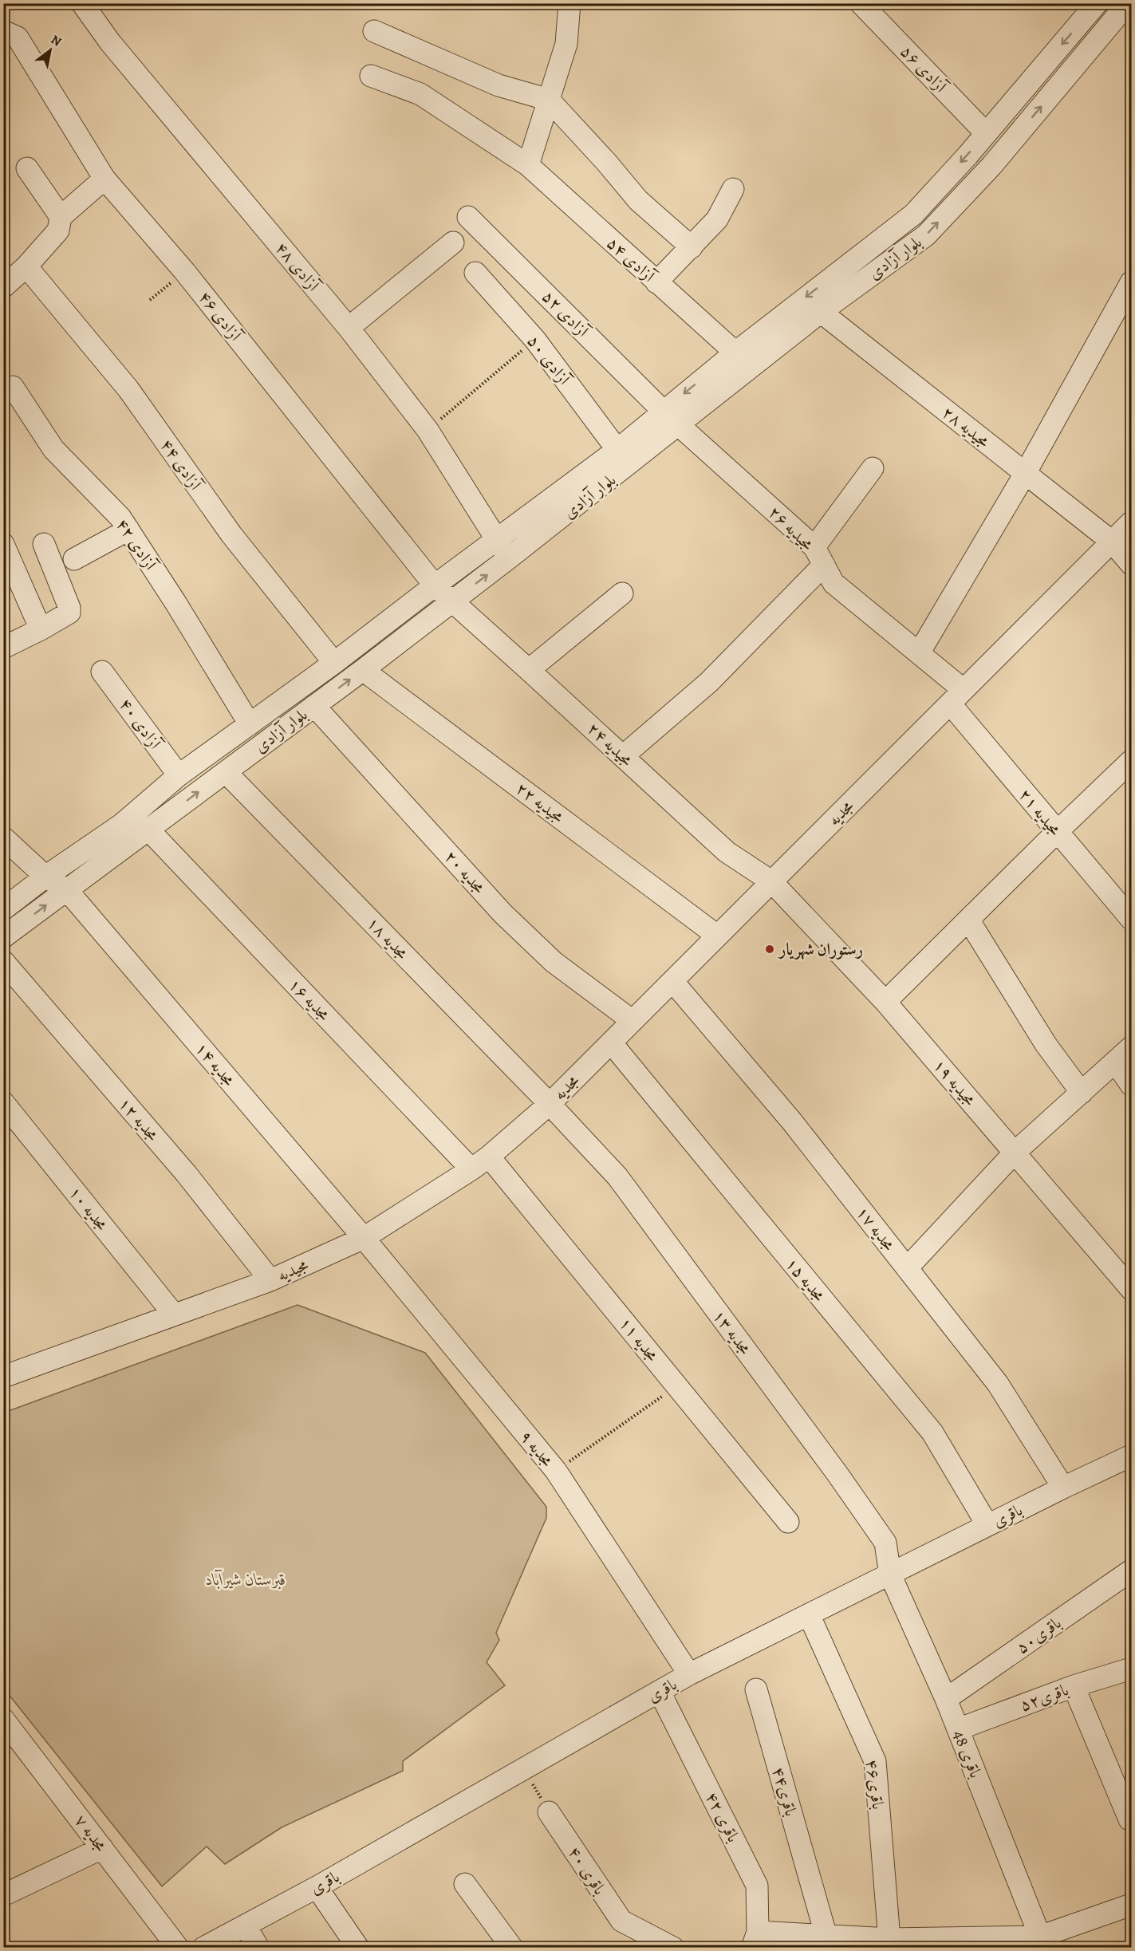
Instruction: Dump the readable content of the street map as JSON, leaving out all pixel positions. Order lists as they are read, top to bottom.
{
  "streets": {
    "street": [
      "آزادی ۵۶",
      "بلوار آزادی",
      "آزادی ۵۴",
      "آزادی ۴۸",
      "آزادی ۵۲",
      "آزادی ۴۶",
      "آزادی ۵۰",
      "مجیدیه ۲۸",
      "آزادی ۴۴",
      "مجیدیه ۲۶",
      "آزادی ۴۲",
      "آزادی ۴۰",
      "مجیدیه ۲۴",
      "مجیدیه ۲۲",
      "مجیدیه ۲۱",
      "مجدیه",
      "مجدیه ۲۰",
      "مجدیه ۱۸",
      "مجدیه ۱۶",
      "مجدیه ۱۴",
      "مجیدیه ۱۹",
      "مجدیه ۱۲",
      "مجدیه ۱۰",
      "مجدیه ۱۷",
      "مجیدیه",
      "مجدیه ۱۵",
      "مجدیه ۱۳",
      "مجدیه ۱۱",
      "مجدیه ۹",
      "باقری",
      "باقری۵۰",
      "باقری۵۲",
      "باقری 48",
      "باقری۴۶",
      "باقری۴۴",
      "باقری ۴۲",
      "مجدیه ۷",
      "باقری ۴۰"
    ]
  },
  "crossings": [
    ["آزادی ۵۶", "بلوار آزادی"],
    ["بلوار آزادی", "آزادی ۵۴"],
    ["بلوار آزادی", "آزادی ۴۸"],
    ["بلوار آزادی", "آزادی ۵۲"],
    ["بلوار آزادی", "آزادی ۴۶"],
    ["بلوار آزادی", "آزادی ۵۰"],
    ["بلوار آزادی", "مجیدیه ۲۸"],
    ["بلوار آزادی", "آزادی ۴۴"],
    ["بلوار آزادی", "مجیدیه ۲۶"],
    ["بلوار آزادی", "آزادی ۴۲"],
    ["بلوار آزادی", "آزادی ۴۰"],
    ["بلوار آزادی", "مجیدیه ۲۴"],
    ["بلوار آزادی", "مجیدیه ۲۲"],
    ["بلوار آزادی", "مجدیه ۲۰"],
    ["بلوار آزادی", "مجدیه ۱۸"],
    ["بلوار آزادی", "مجدیه ۱۶"],
    ["بلوار آزادی", "مجدیه ۱۴"],
    ["آزادی ۵۲", "مجیدیه ۲۶"],
    ["آزادی ۴۶", "مجیدیه ۲۴"],
    ["مجیدیه ۲۸", "مجدیه"],
    ["مجیدیه ۲۶", "مجیدیه ۲۱"],
    ["مجیدیه ۲۶", "مجدیه"],
    ["مجیدیه ۲۴", "مجدیه"],
    ["مجیدیه ۲۴", "مجیدیه ۱۹"],
    ["مجیدیه ۲۲", "مجدیه"],
    ["مجیدیه ۲۱", "مجدیه"],
    ["مجدیه", "مجدیه ۲۰"],
    ["مجدیه", "مجدیه ۱۸"],
    ["مجدیه", "مجیدیه ۱۹"],
    ["مجدیه", "مجدیه ۱۷"],
    ["مجدیه", "مجیدیه"],
    ["مجدیه", "مجدیه ۱۵"],
    ["مجدیه", "مجدیه ۱۳"],
    ["مجدیه ۱۸", "مجیدیه"],
    ["مجدیه ۱۸", "مجدیه ۱۳"],
    ["مجدیه ۱۶", "مجیدیه"],
    ["مجدیه ۱۴", "مجیدیه"],
    ["مجدیه ۱۴", "مجدیه ۹"],
    ["مجدیه ۱۲", "مجیدیه"],
    ["مجدیه ۱۰", "مجیدیه"],
    ["مجدیه ۱۷", "باقری"],
    ["مجیدیه", "مجدیه ۱۳"],
    ["مجیدیه", "مجدیه ۱۱"],
    ["مجیدیه", "مجدیه ۹"],
    ["مجدیه ۱۵", "باقری"],
    ["مجدیه ۱۳", "باقری"],
    ["مجدیه ۱۳", "باقری 48"],
    ["مجدیه ۹", "باقری"],
    ["باقری", "باقری 48"],
    ["باقری", "باقری۴۶"],
    ["باقری", "باقری ۴۲"],
    ["باقری۵۰", "باقری 48"],
    ["باقری۵۲", "باقری 48"]
  ],
  "parks": ["قبرستان شیرآباد"],
  "places": ["رستوران شهریار"],
  "north": "top right"
}
